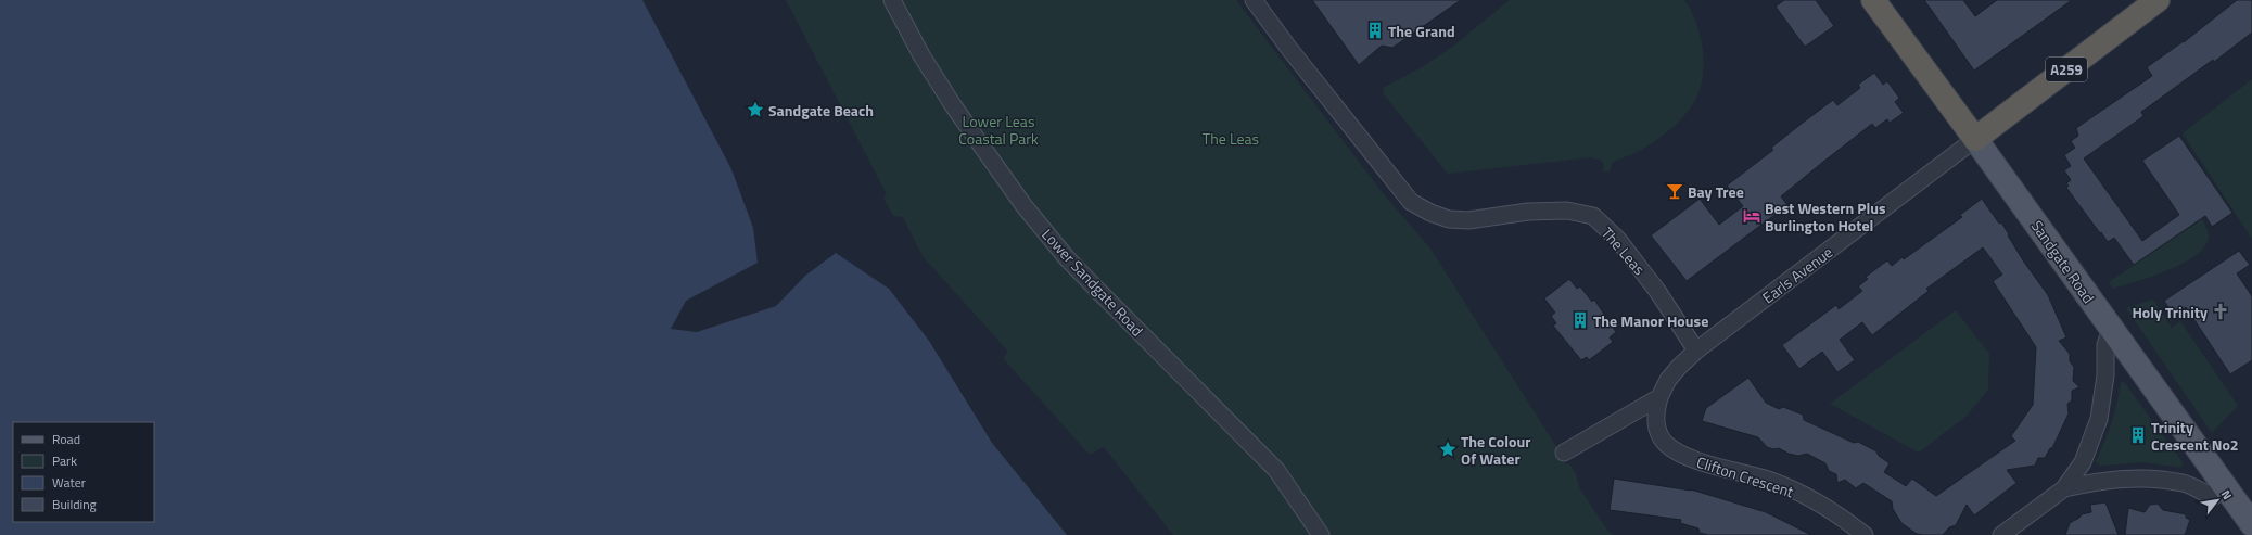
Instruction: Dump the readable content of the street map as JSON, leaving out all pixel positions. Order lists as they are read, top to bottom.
{
  "streets": {
    "highway": ["A259", "Sandgate Road", "Earls Avenue"],
    "street": ["The Leas", "Lower Sandgate Road", "Clifton Crescent"]
  },
  "crossings": [
    ["The Leas", "Earls Avenue"],
    ["Sandgate Road", "Earls Avenue"],
    ["Earls Avenue", "Clifton Crescent"]
  ],
  "parks": ["Lower Leas Coastal Park", "The Leas"],
  "places": {
    "building": ["The Grand", "The Manor House", "Trinity Crescent No2"],
    "place": ["Sandgate Beach", "The Colour Of Water"],
    "bar": ["Bay Tree"],
    "hotel": ["Best Western Plus Burlington Hotel"],
    "church": ["Holy Trinity"]
  },
  "legend": [
    "Road",
    "Park",
    "Water",
    "Building"
  ],
  "north": "top right"
}
